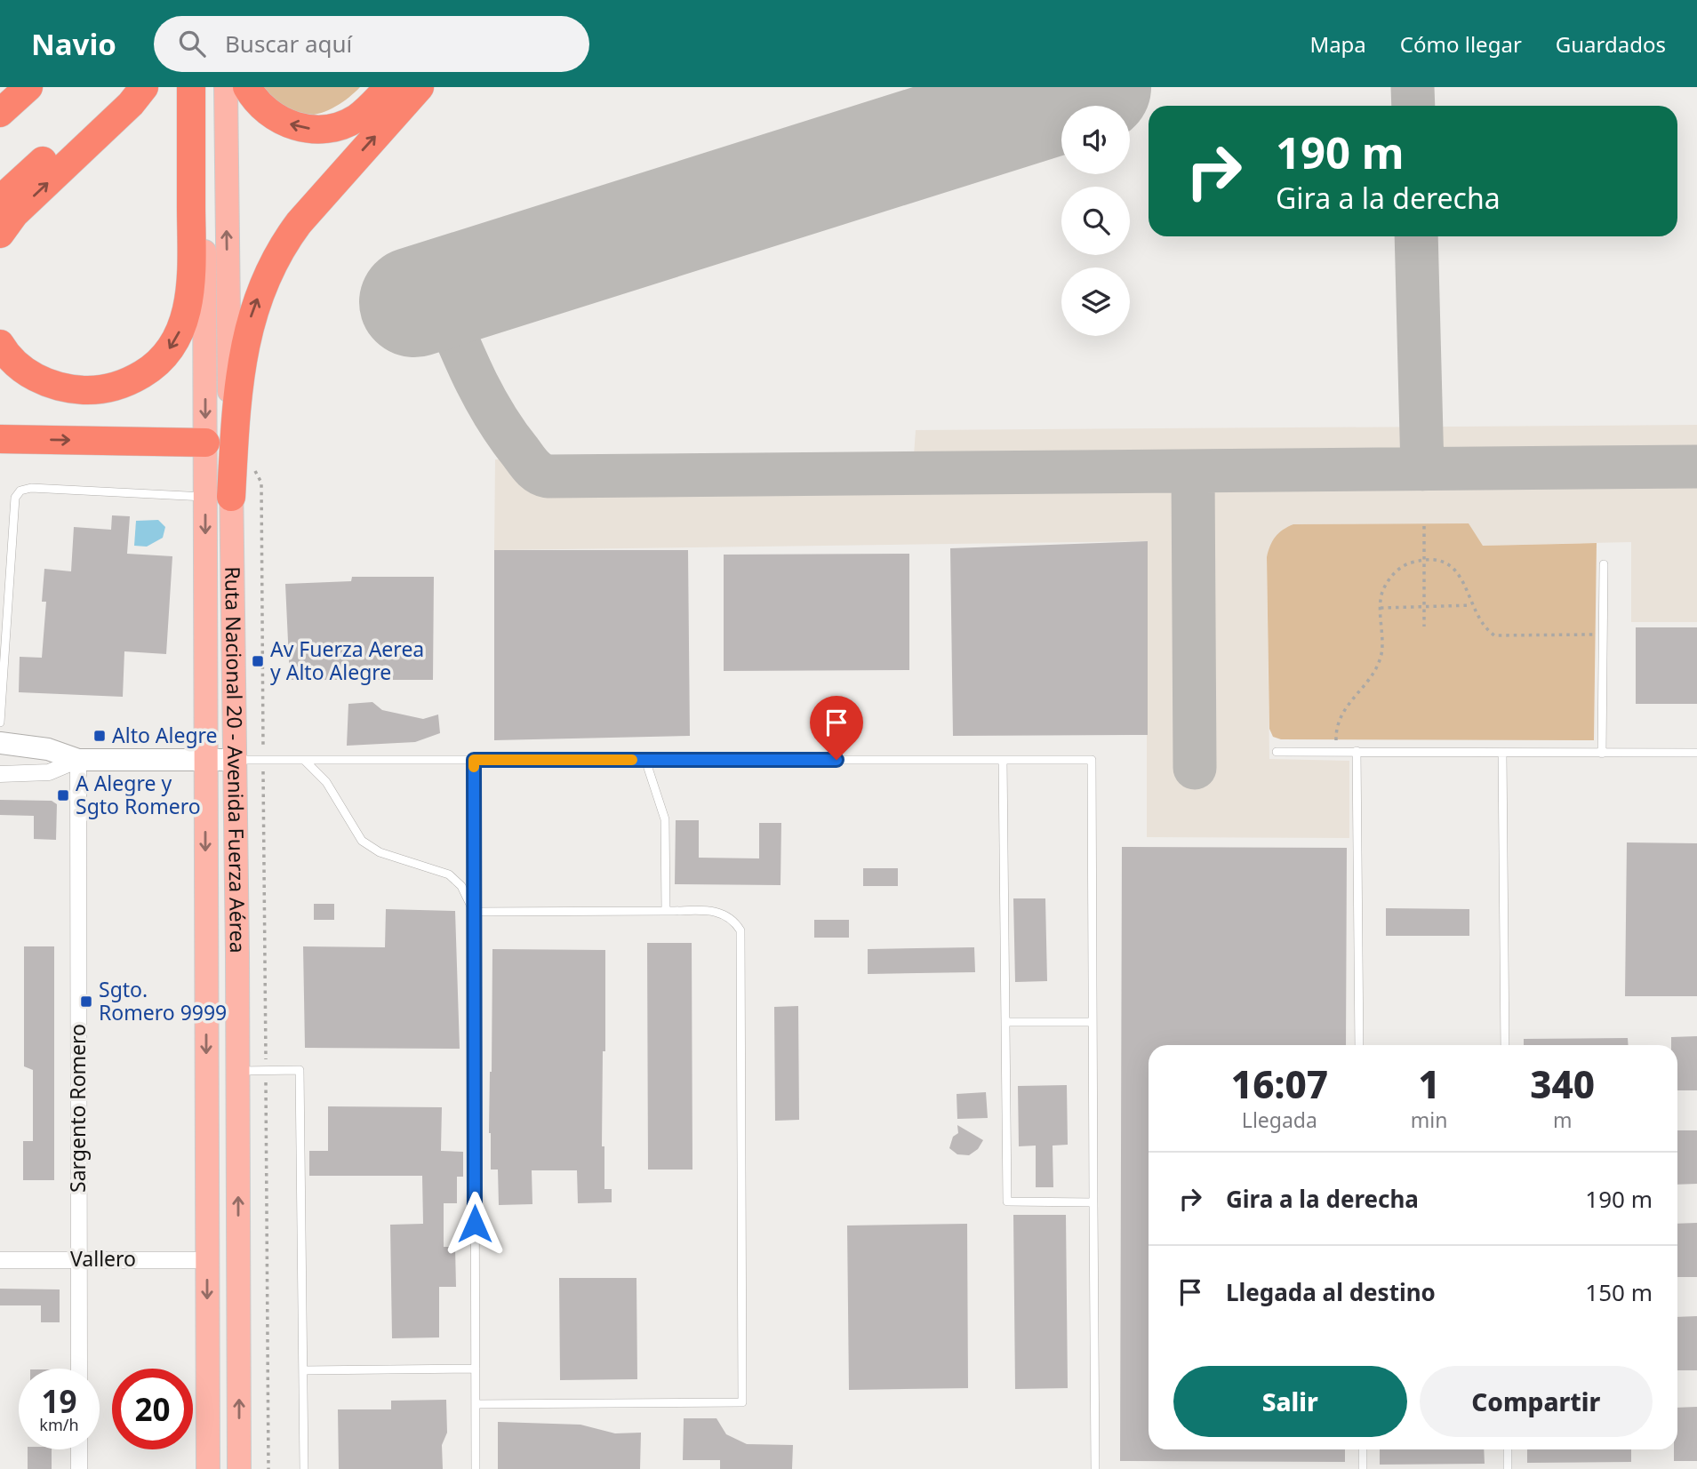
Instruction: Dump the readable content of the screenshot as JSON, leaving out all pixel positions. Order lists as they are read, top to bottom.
{
  "streets": {
    "main road": ["Ruta Nacional 20 - Avenida Fuerza Aérea"],
    "street": ["Sargento Romero", "Vallero"]
  },
  "crossings": [
    ["Ruta Nacional 20 - Avenida Fuerza Aérea", "Vallero"],
    ["Sargento Romero", "Vallero"]
  ],
  "places": {
    "transit": [
      "Av Fuerza Aerea y Alto Alegre",
      "Alto Alegre",
      "A Alegre y Sgto Romero",
      "Sgto. Romero 9999"
    ]
  },
  "page": {
    "header": "Navio",
    "search": "Buscar aquí",
    "nav": ["Mapa", "Cómo llegar", "Guardados"],
    "turn": ["190 m", "Gira a la derecha"],
    "eta": [
      "16:07",
      "Llegada",
      "1",
      "min",
      "340",
      "m"
    ],
    "list": [
      {
        "name": "Gira a la derecha",
        "value": "190 m"
      },
      {
        "name": "Llegada al destino",
        "value": "150 m"
      }
    ],
    "buttons": ["Salir", "Compartir"],
    "speed": "19 km/h",
    "limit": "20"
  }
}
